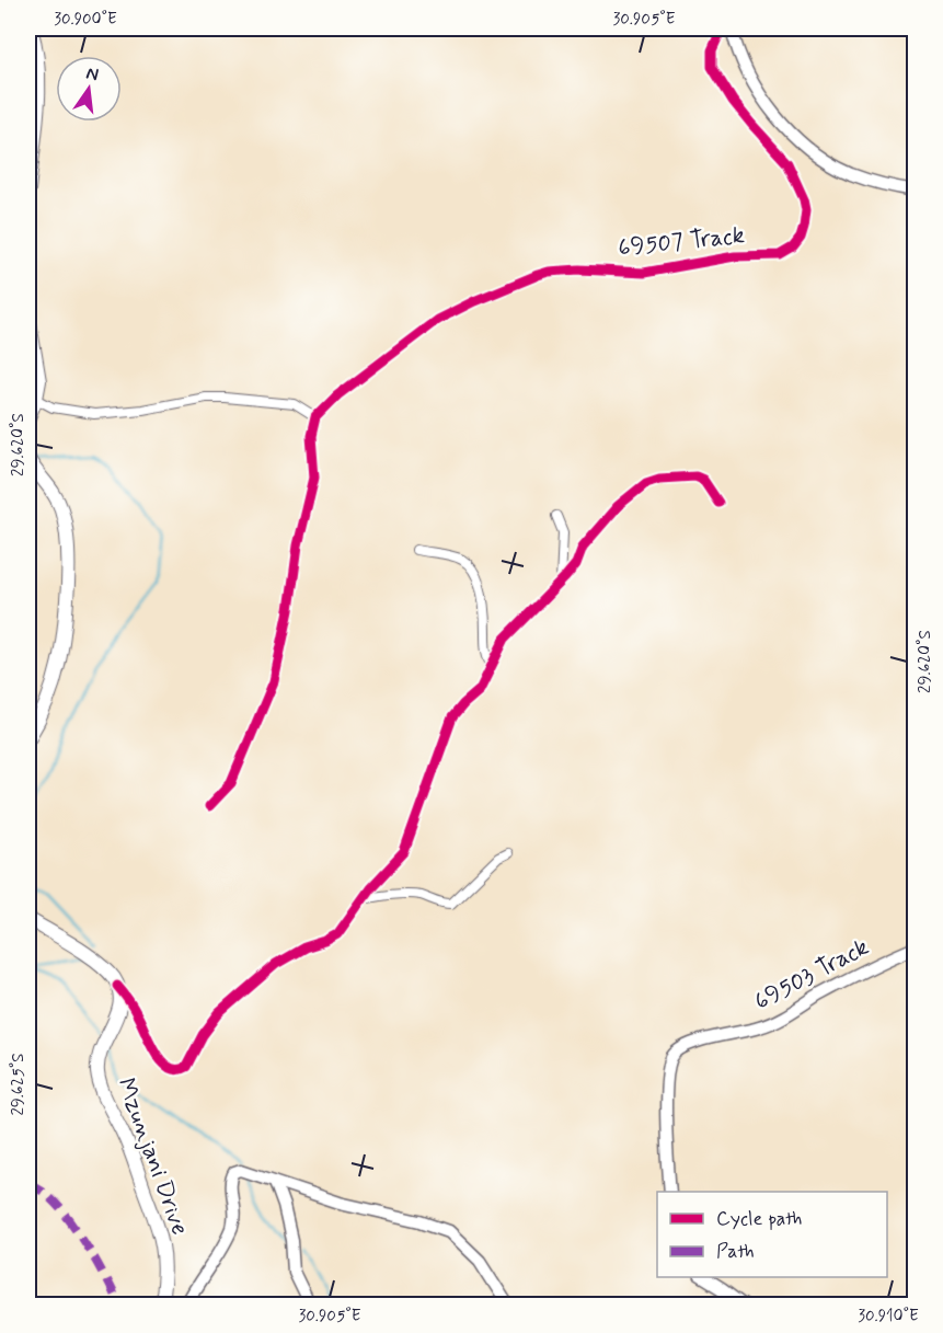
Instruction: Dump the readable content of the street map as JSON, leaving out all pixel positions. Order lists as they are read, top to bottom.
{
  "streets": {
    "main road": ["Mzunjani Drive"],
    "street": ["69507 Track", "69503 Track"]
  },
  "legend": ["Cycle path", "Path"],
  "north": "top",
  "coordinates": [
    "30.900°E",
    "30.905°E",
    "29.620°S",
    "29.625°S",
    "30.910°E"
  ]
}
